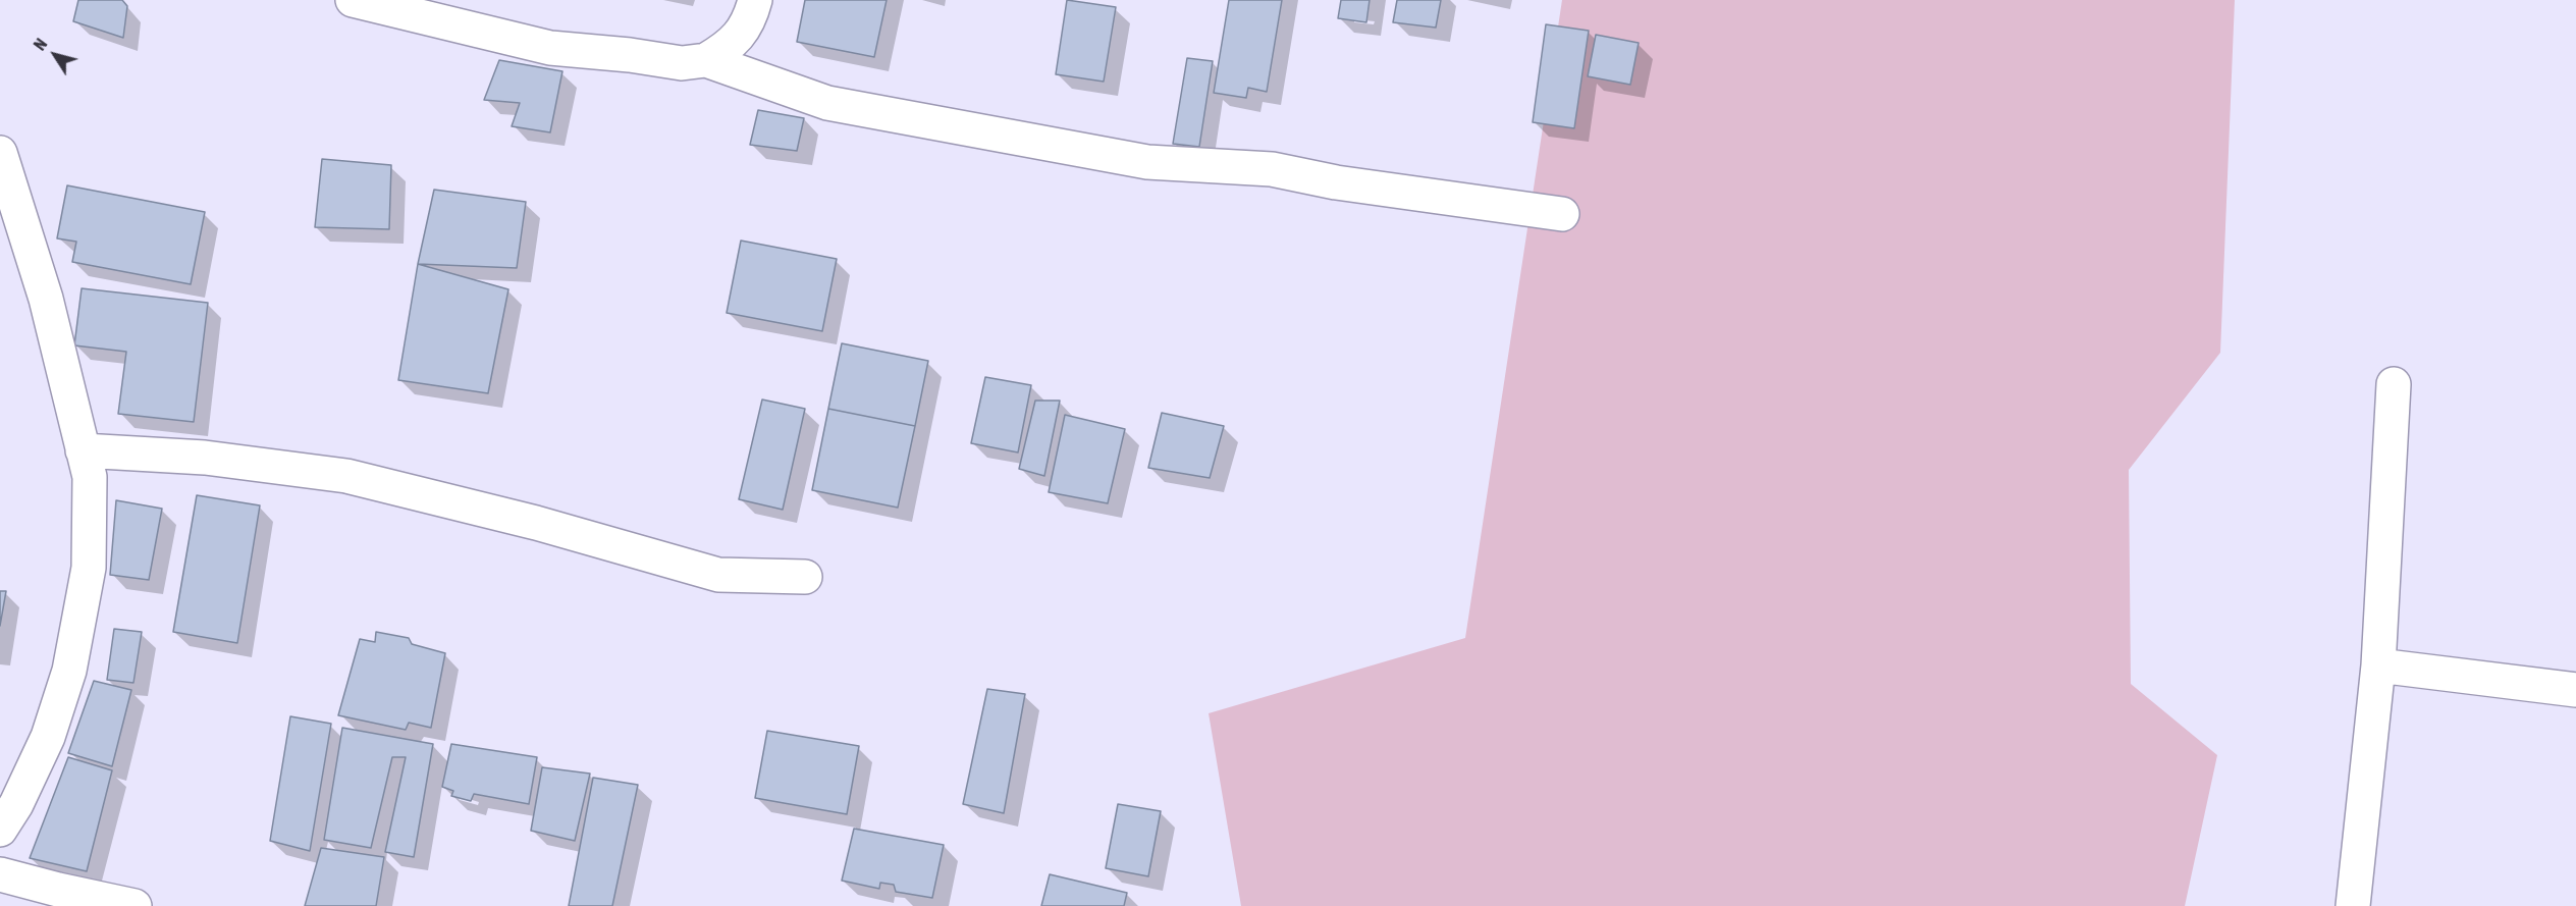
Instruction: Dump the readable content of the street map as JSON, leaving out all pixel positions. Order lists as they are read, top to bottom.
{
  "north": "top left"
}
